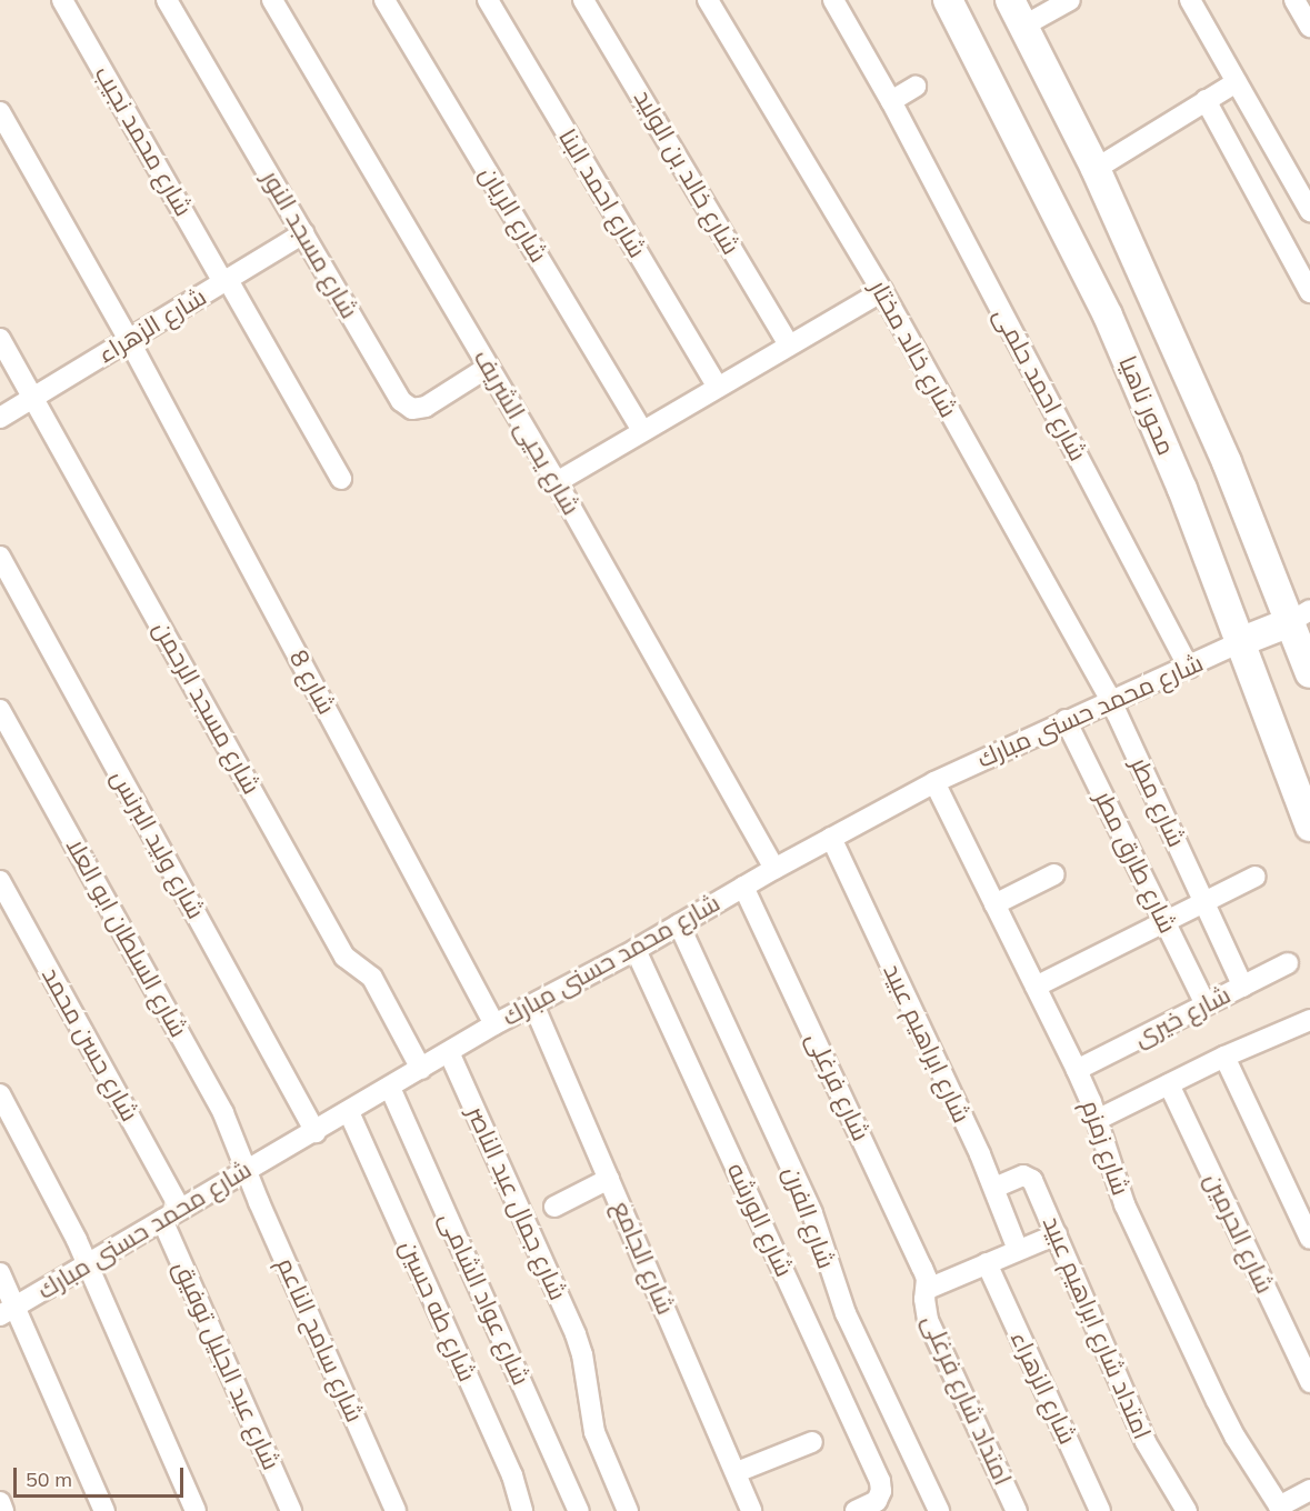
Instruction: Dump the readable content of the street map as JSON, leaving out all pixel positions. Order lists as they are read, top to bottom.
{
  "streets": {
    "main road": ["محور ناهيا"],
    "street": [
      "شارع محمد نجيب",
      "شارع خالد بن الوليد",
      "شارع احمد البنا",
      "شارع الريان",
      "شارع مسجد النور",
      "شارع الزهراء",
      "شارع خالد مختار",
      "شارع احمد حلمى",
      "شارع يحيى الشريف",
      "شارع 8",
      "شارع مسجد الرحمن",
      "شارع محمد حسنى مبارك",
      "شارع مطر",
      "شارع وليد البرنس",
      "شارع طارق مطر",
      "شارع السلطان ابو العلا",
      "شارع خيرى",
      "شارع ابراهيم عبيد",
      "شارع حسن محمد",
      "شارع فرغلى",
      "شارع زمزم",
      "شارع جمال عبد الناصر",
      "شارع الفرن",
      "شارع الورشه",
      "شارع الحرمين",
      "شارع الجامع",
      "شارع عواد الشامى",
      "شارع طه حسين",
      "امتداد شارع ابراهيم عبيد",
      "شارع سامح الناعم",
      "شارع عبد الجليل توفيق",
      "امتداد شارع فرغلى"
    ]
  },
  "crossings": [
    ["شارع محمد نجيب", "شارع الزهراء"],
    ["شارع مسجد النور", "شارع الزهراء"],
    ["شارع مسجد النور", "شارع يحيى الشريف"],
    ["شارع الزهراء", "شارع 8"],
    ["شارع الزهراء", "شارع مسجد الرحمن"],
    ["شارع خالد مختار", "شارع محمد حسنى مبارك"],
    ["شارع خالد مختار", "شارع مطر"],
    ["شارع احمد حلمى", "شارع محمد حسنى مبارك"],
    ["محور ناهيا", "شارع محمد حسنى مبارك"],
    ["شارع يحيى الشريف", "شارع محمد حسنى مبارك"],
    ["شارع 8", "شارع محمد حسنى مبارك"],
    ["شارع مسجد الرحمن", "شارع محمد حسنى مبارك"],
    ["شارع محمد حسنى مبارك", "شارع مطر"],
    ["شارع محمد حسنى مبارك", "شارع وليد البرنس"],
    ["شارع محمد حسنى مبارك", "شارع طارق مطر"],
    ["شارع محمد حسنى مبارك", "شارع السلطان ابو العلا"],
    ["شارع محمد حسنى مبارك", "شارع ابراهيم عبيد"],
    ["شارع محمد حسنى مبارك", "شارع حسن محمد"],
    ["شارع محمد حسنى مبارك", "شارع فرغلى"],
    ["شارع محمد حسنى مبارك", "شارع زمزم"],
    ["شارع محمد حسنى مبارك", "شارع جمال عبد الناصر"],
    ["شارع محمد حسنى مبارك", "شارع الفرن"],
    ["شارع محمد حسنى مبارك", "شارع الورشه"],
    ["شارع محمد حسنى مبارك", "شارع الجامع"],
    ["شارع محمد حسنى مبارك", "شارع عواد الشامى"],
    ["شارع محمد حسنى مبارك", "شارع طه حسين"],
    ["شارع محمد حسنى مبارك", "شارع سامح الناعم"],
    ["شارع محمد حسنى مبارك", "شارع عبد الجليل توفيق"],
    ["شارع مطر", "شارع خيرى"],
    ["شارع طارق مطر", "شارع خيرى"],
    ["شارع السلطان ابو العلا", "شارع سامح الناعم"],
    ["شارع خيرى", "شارع زمزم"],
    ["شارع ابراهيم عبيد", "امتداد شارع ابراهيم عبيد"],
    ["شارع فرغلى", "امتداد شارع فرغلى"]
  ],
  "scale_bar": "50 m"
}
